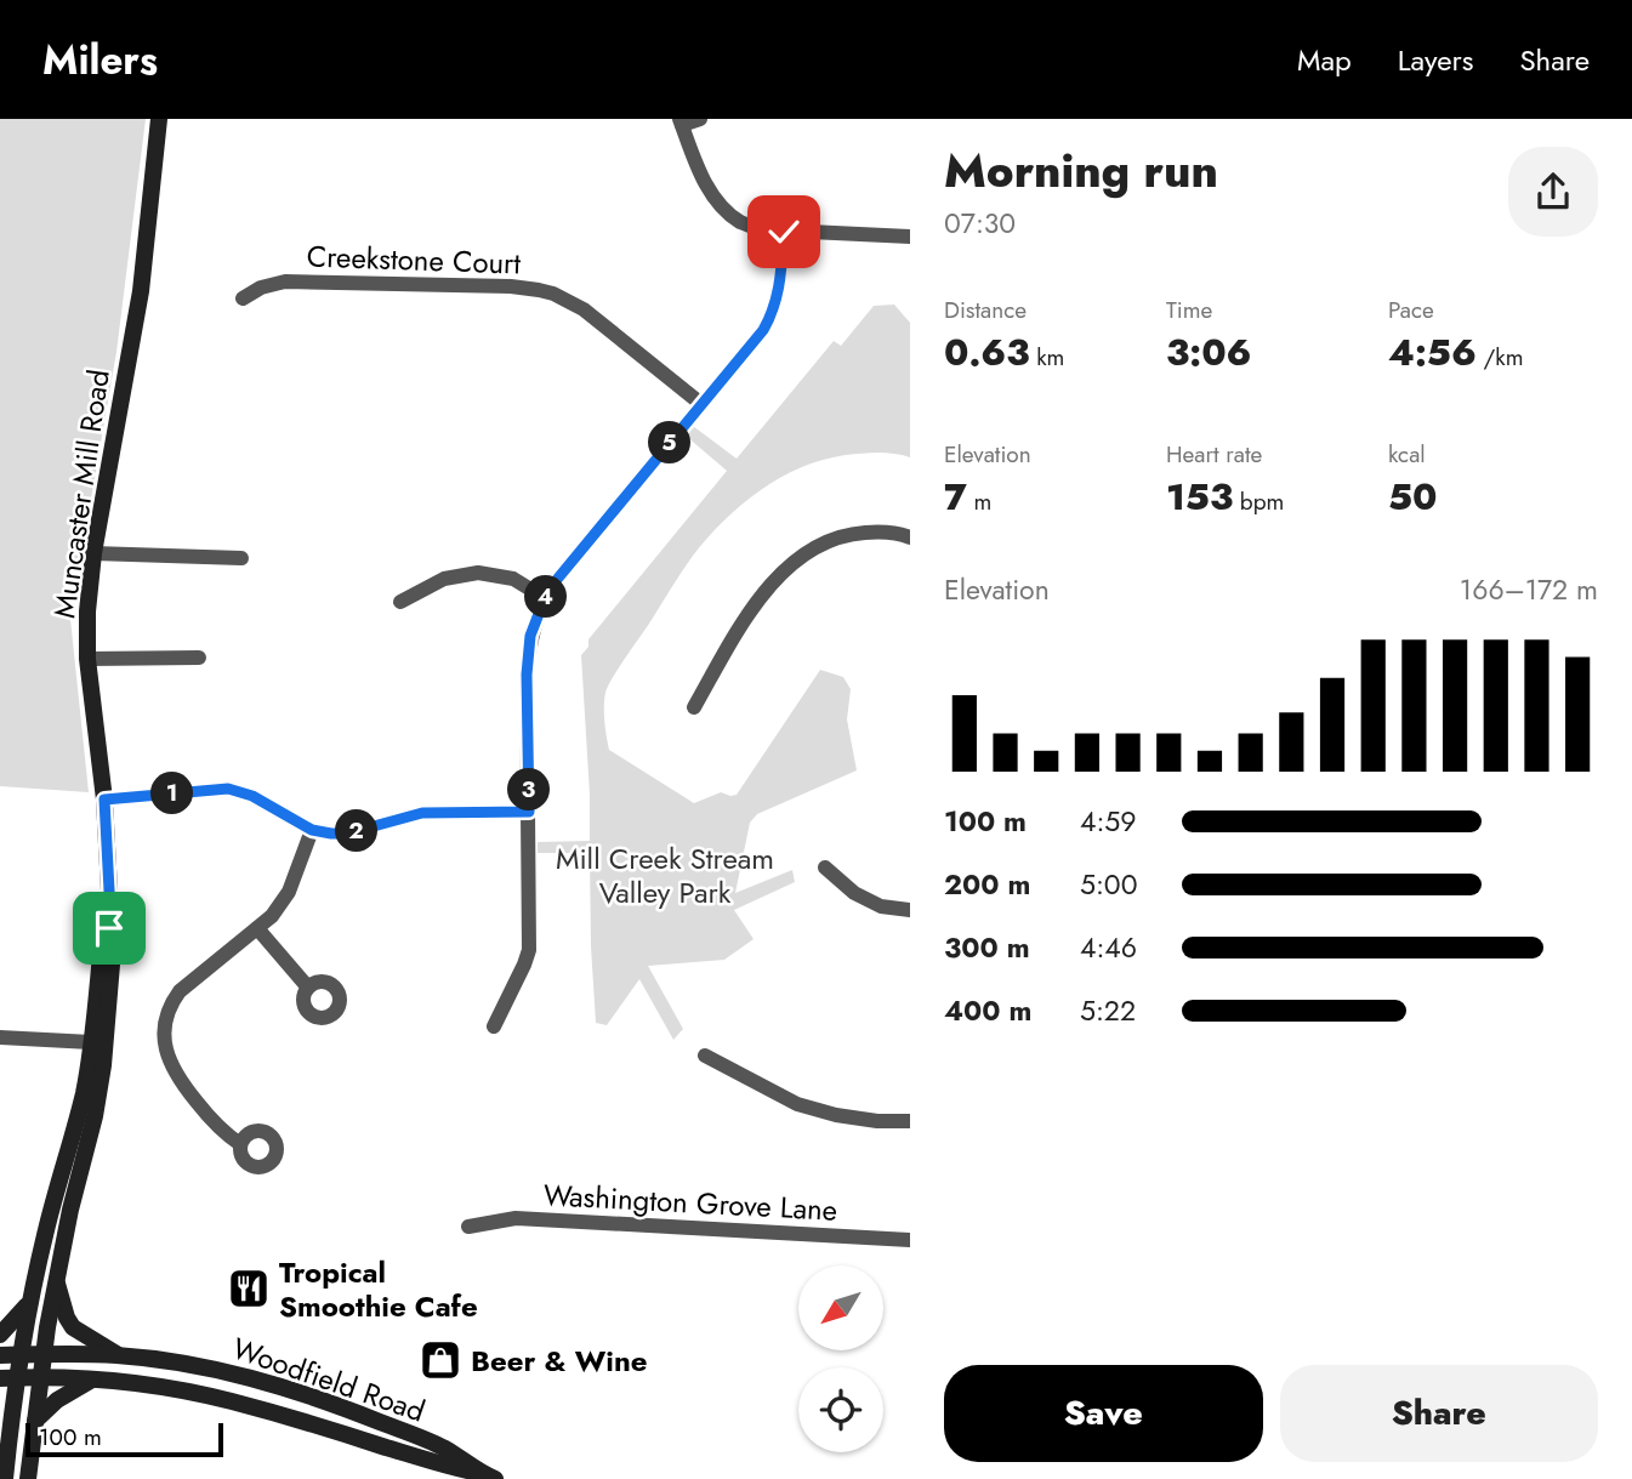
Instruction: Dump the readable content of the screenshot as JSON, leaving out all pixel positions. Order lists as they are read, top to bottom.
{
  "streets": {
    "main road": ["Muncaster Mill Road", "Woodfield Road"],
    "street": ["Creekstone Court", "Washington Grove Lane"]
  },
  "crossings": [
    ["Muncaster Mill Road", "Woodfield Road"]
  ],
  "parks": ["Mill Creek Stream Valley Park"],
  "places": {
    "restaurant": ["Tropical Smoothie Cafe"],
    "shop": ["Beer & Wine"]
  },
  "scale_bar": "100 m",
  "north": "bottom left",
  "page": {
    "header": "Milers",
    "nav": ["Map", "Layers", "Share"],
    "heading": ["Morning run", "07:30"],
    "stats": [
      ["Distance", "0.63 km"],
      ["Time", "3:06"],
      ["Pace", "4:56 /km"],
      ["Elevation", "7 m"],
      ["Heart rate", "153 bpm"],
      ["kcal", "50"]
    ],
    "pins": [
      "5",
      "4",
      "3",
      "1",
      "2"
    ],
    "chart": ["Elevation", "166–172 m"],
    "list": [
      {
        "name": "100 m",
        "note": "4:59"
      },
      {
        "name": "200 m",
        "note": "5:00"
      },
      {
        "name": "300 m",
        "note": "4:46"
      },
      {
        "name": "400 m",
        "note": "5:22"
      }
    ],
    "buttons": ["Save", "Share"],
    "scale": "100 m"
  }
}
